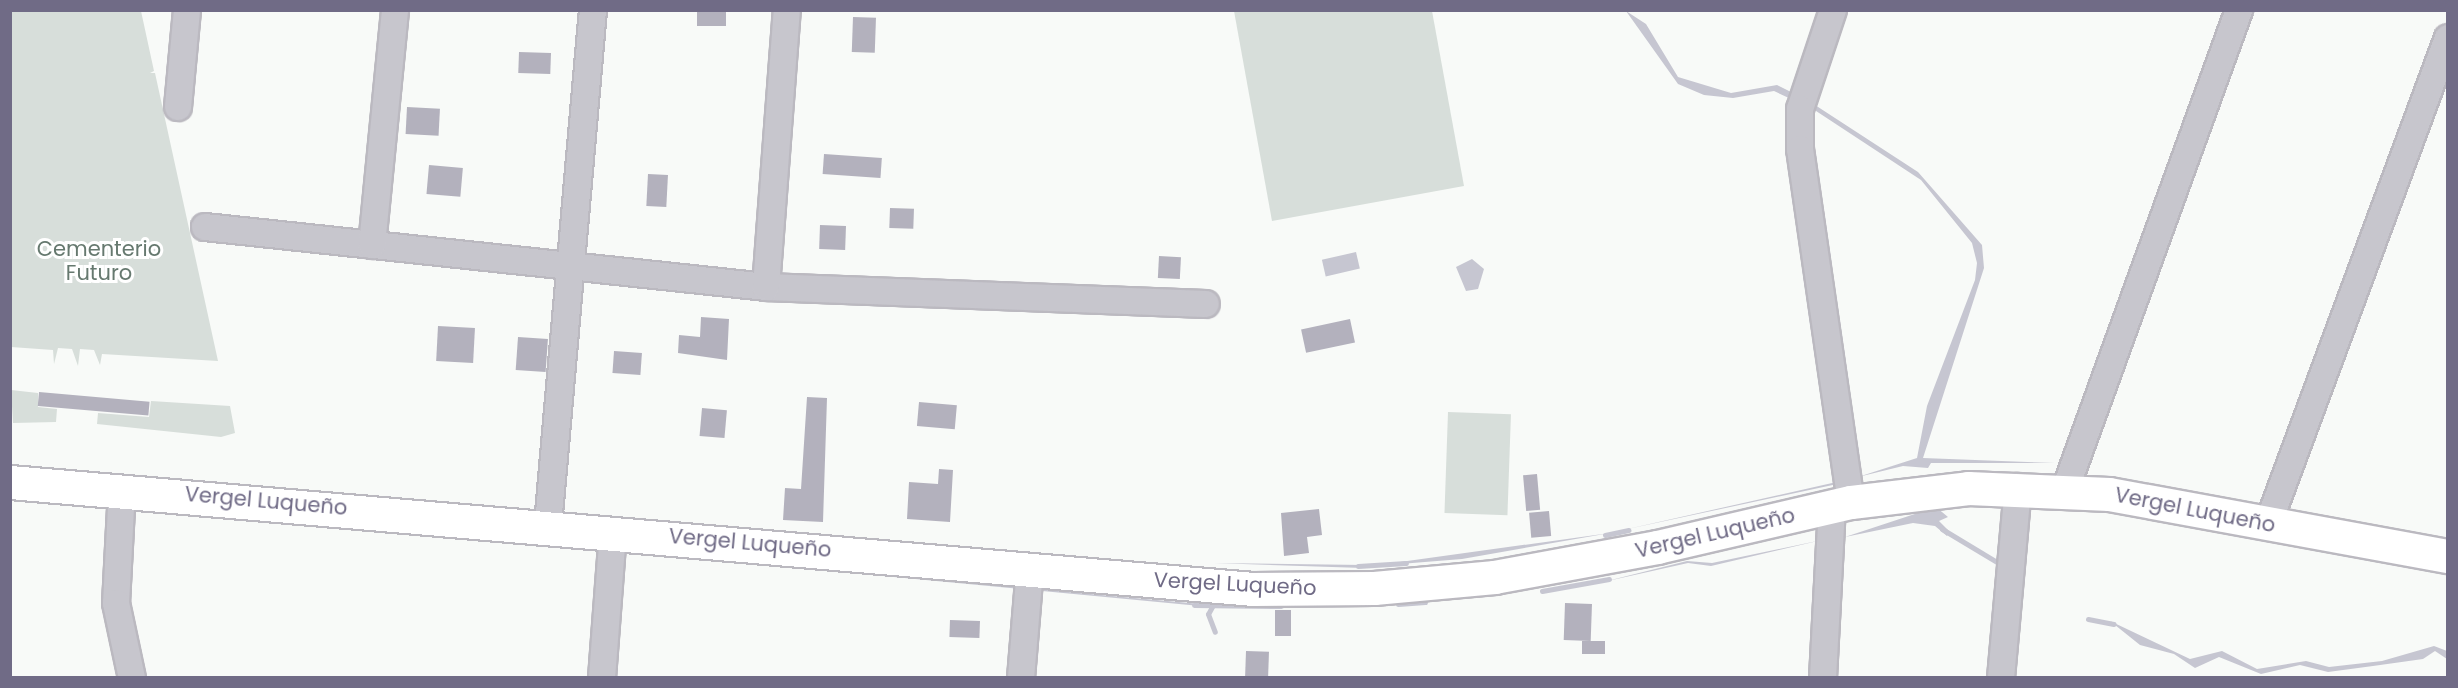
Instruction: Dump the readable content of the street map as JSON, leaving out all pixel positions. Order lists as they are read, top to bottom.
{
  "streets": {
    "main road": ["Vergel Luqueño"]
  },
  "parks": ["Cementerio Futuro"]
}
